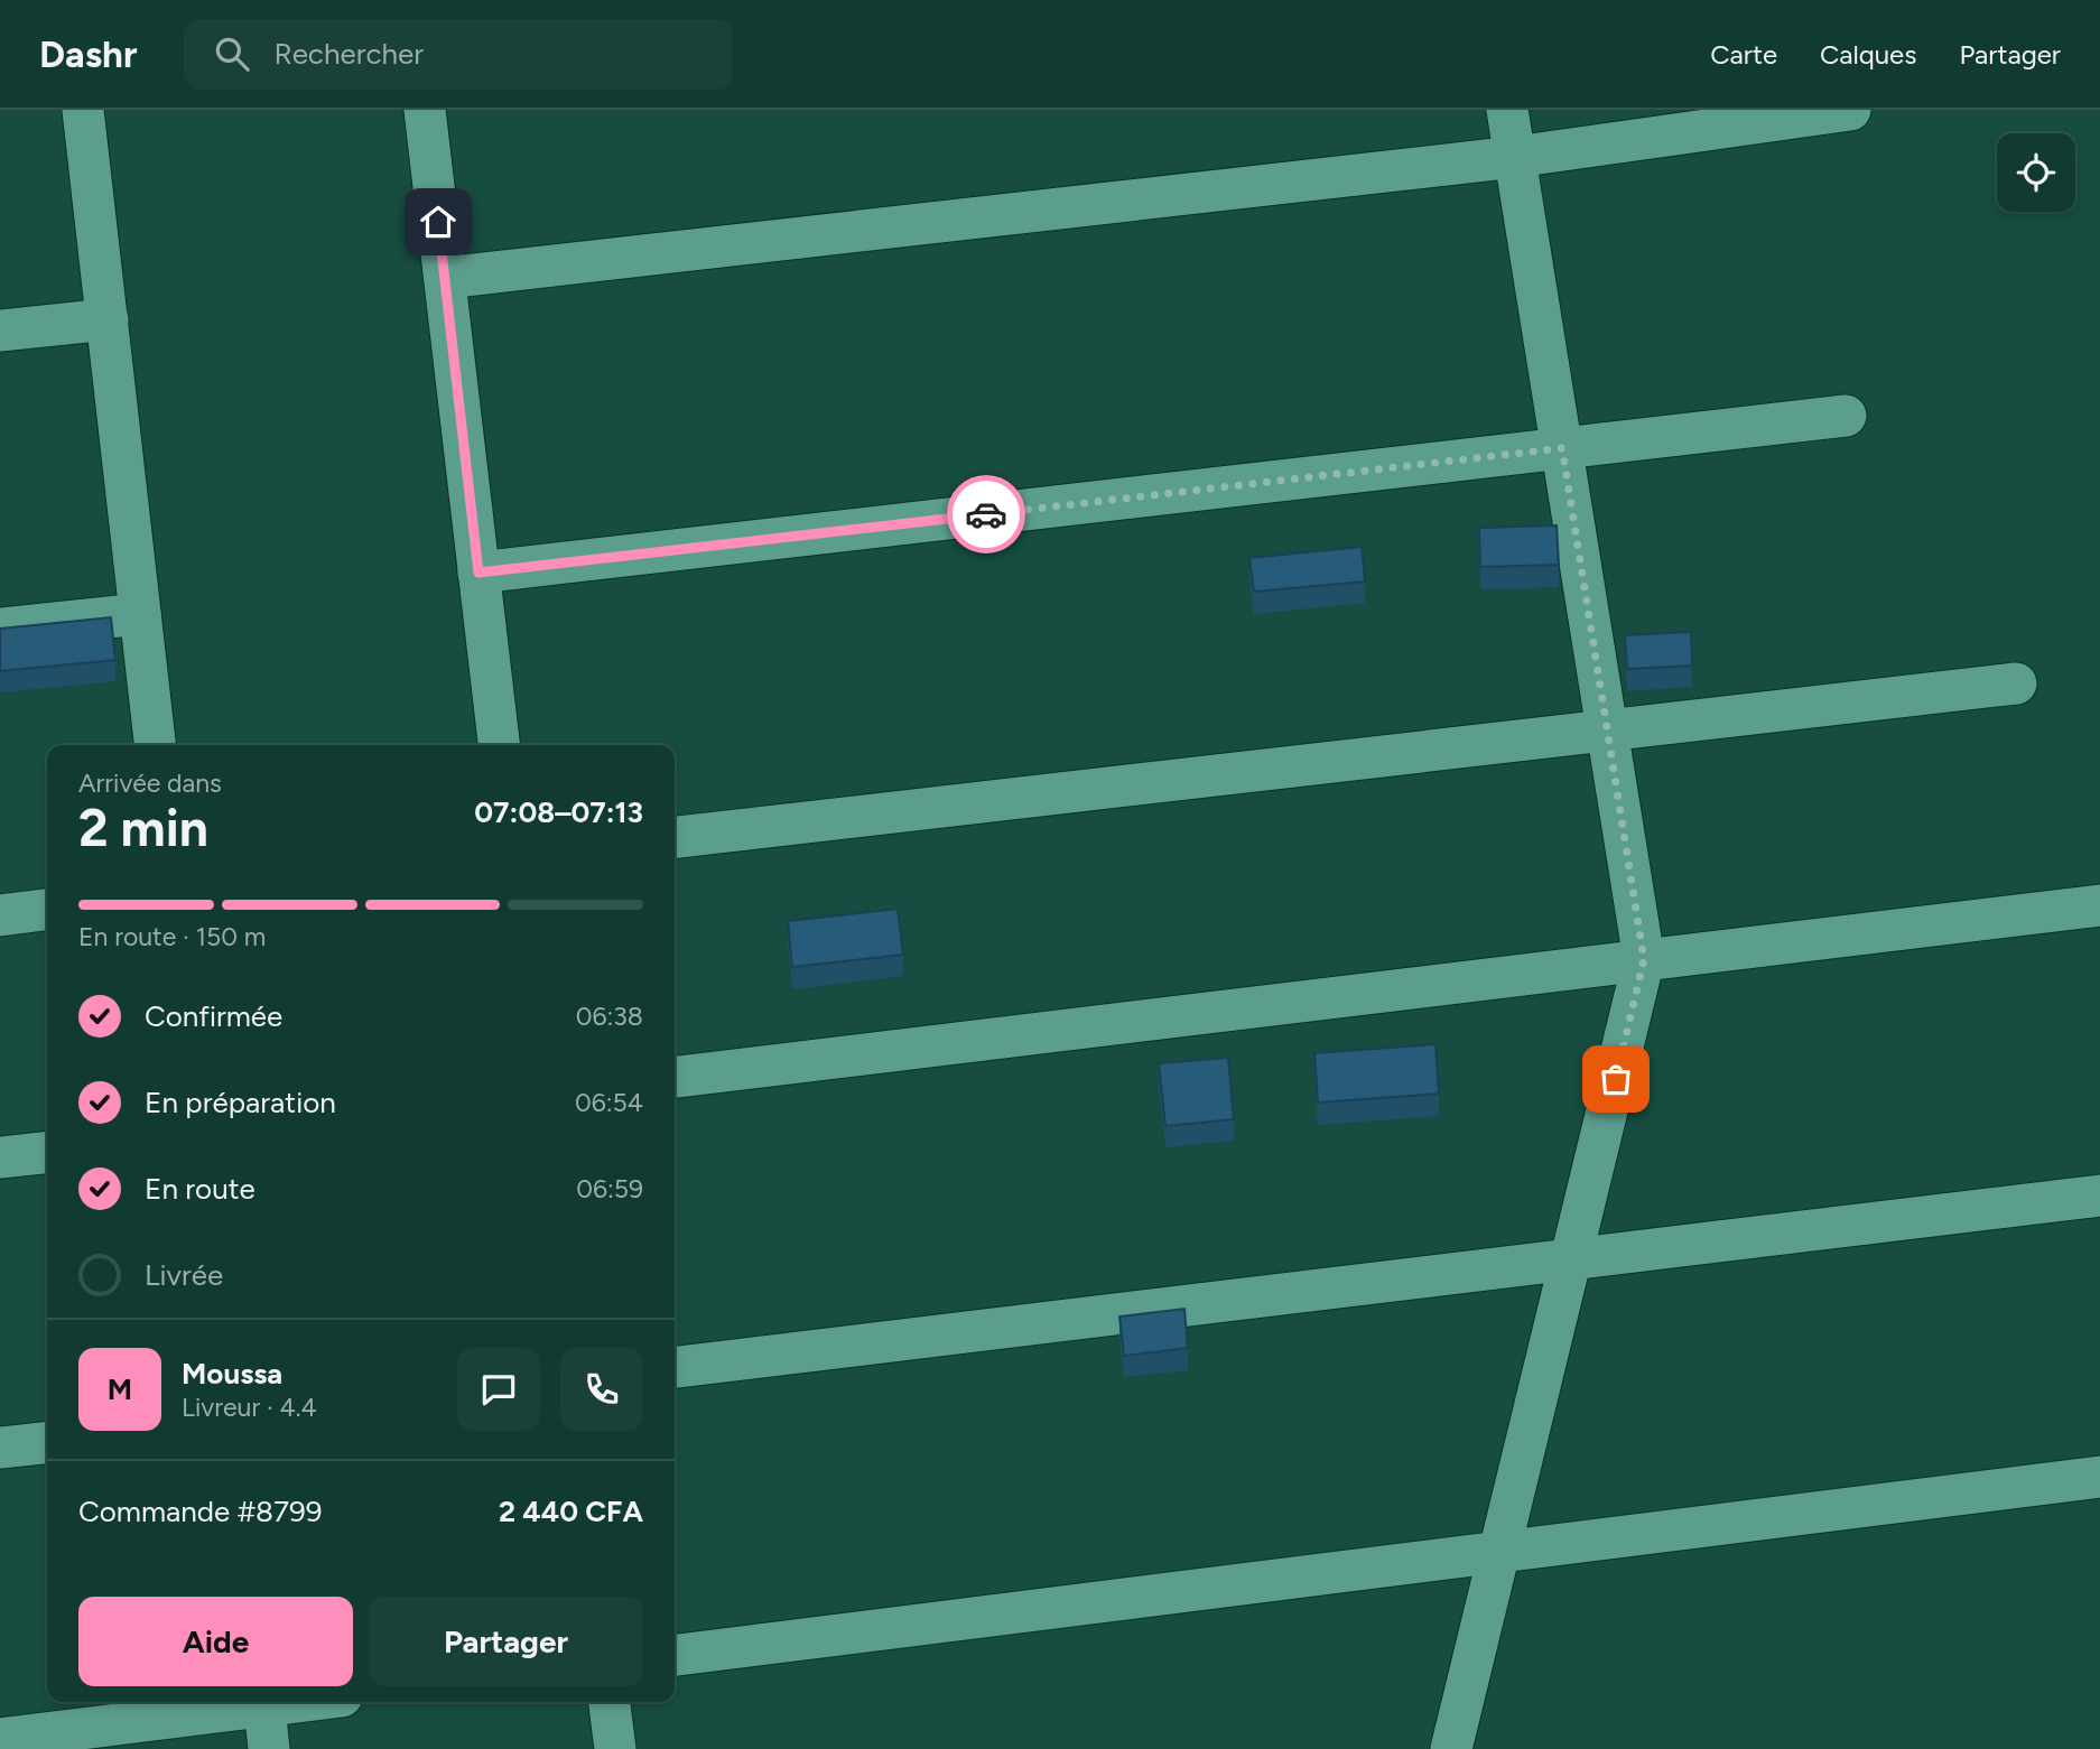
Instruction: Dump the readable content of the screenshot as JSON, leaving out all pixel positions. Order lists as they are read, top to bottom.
{
  "page": {
    "header": "Dashr",
    "search": "Rechercher",
    "nav": ["Carte", "Calques", "Partager"],
    "heading": ["2 min", "Arrivée dans", "07:08–07:13"],
    "panel": [
      "Moussa",
      "Livreur · 4.4",
      "Commande #8799",
      "2 440 CFA"
    ],
    "bar": "En route · 150 m",
    "list": [
      ["Confirmée", "06:38"],
      ["En préparation", "06:54"],
      ["En route", "06:59"],
      "Livrée"
    ],
    "round": "M",
    "buttons": ["Aide", "Partager"]
  }
}
